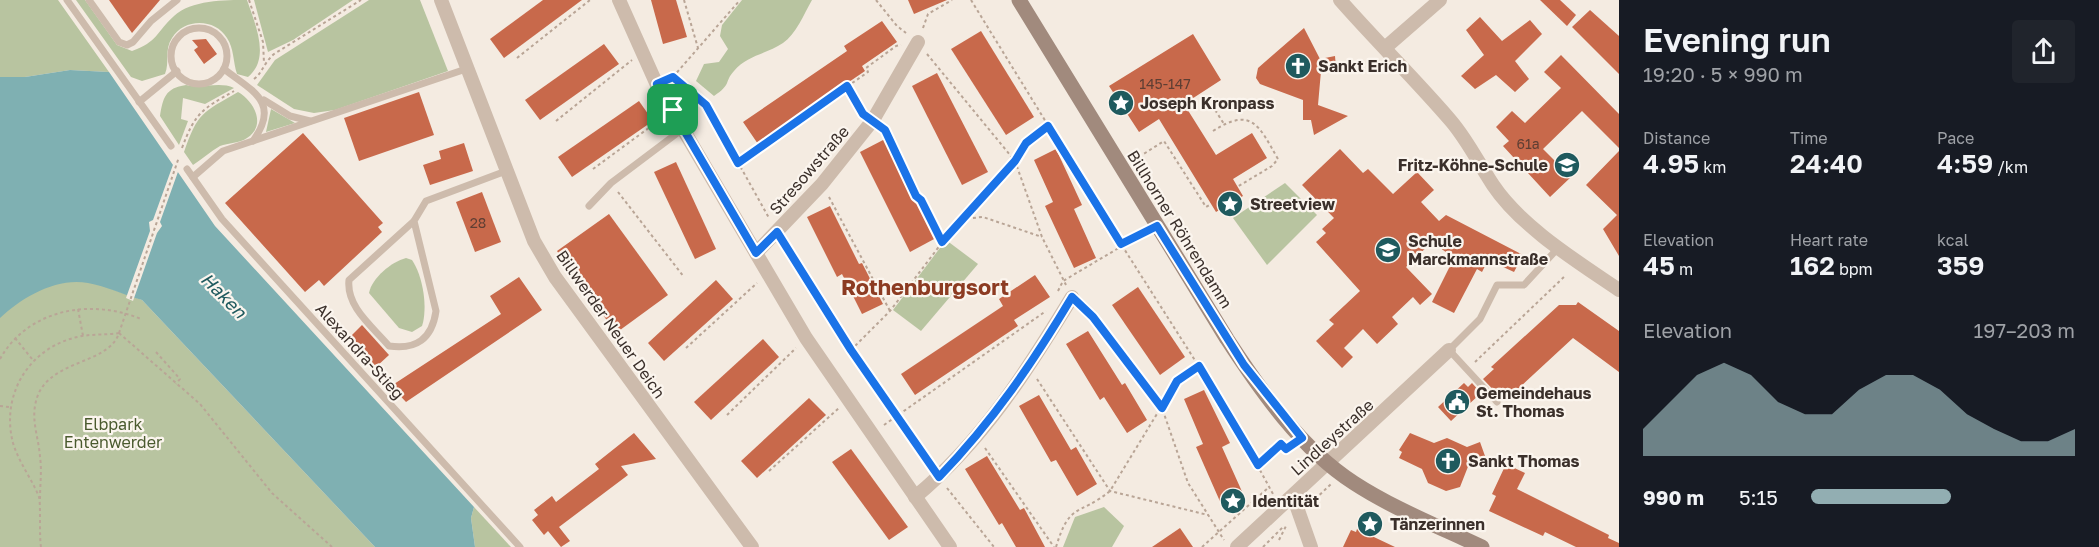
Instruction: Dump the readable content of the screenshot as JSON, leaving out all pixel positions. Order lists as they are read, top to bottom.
{
  "streets": {
    "street": [
      "Stresowstraße",
      "Billhorner Röhrendamm",
      "Billwerder Neuer Deich",
      "Lindleystraße"
    ],
    "lane": ["Alexandra-Stieg"]
  },
  "crossings": [
    ["Billhorner Röhrendamm", "Lindleystraße"]
  ],
  "districts": ["Rothenburgsort"],
  "water": ["Haken"],
  "parks": ["Elbpark Entenwerder"],
  "places": {
    "church": ["Sankt Erich", "Sankt Thomas"],
    "place": [
      "Joseph Kronpass",
      "Streetview",
      "Identität",
      "Tänzerinnen"
    ],
    "school or university": ["Fritz-Köhne-Schule", "Schule Marckmannstraße"],
    "public building": ["Gemeindehaus St. Thomas"]
  },
  "house_numbers": ["145-147", "61a", "28"],
  "page": {
    "heading": ["Evening run", "19:20 · 5 × 990 m"],
    "stats": [
      ["Distance", "4.95 km"],
      ["Time", "24:40"],
      ["Pace", "4:59 /km"],
      ["Elevation", "45 m"],
      ["Heart rate", "162 bpm"],
      ["kcal", "359"]
    ],
    "chart": ["Elevation", "197–203 m"],
    "list": [
      {
        "name": "990 m",
        "note": "5:15"
      }
    ]
  }
}
